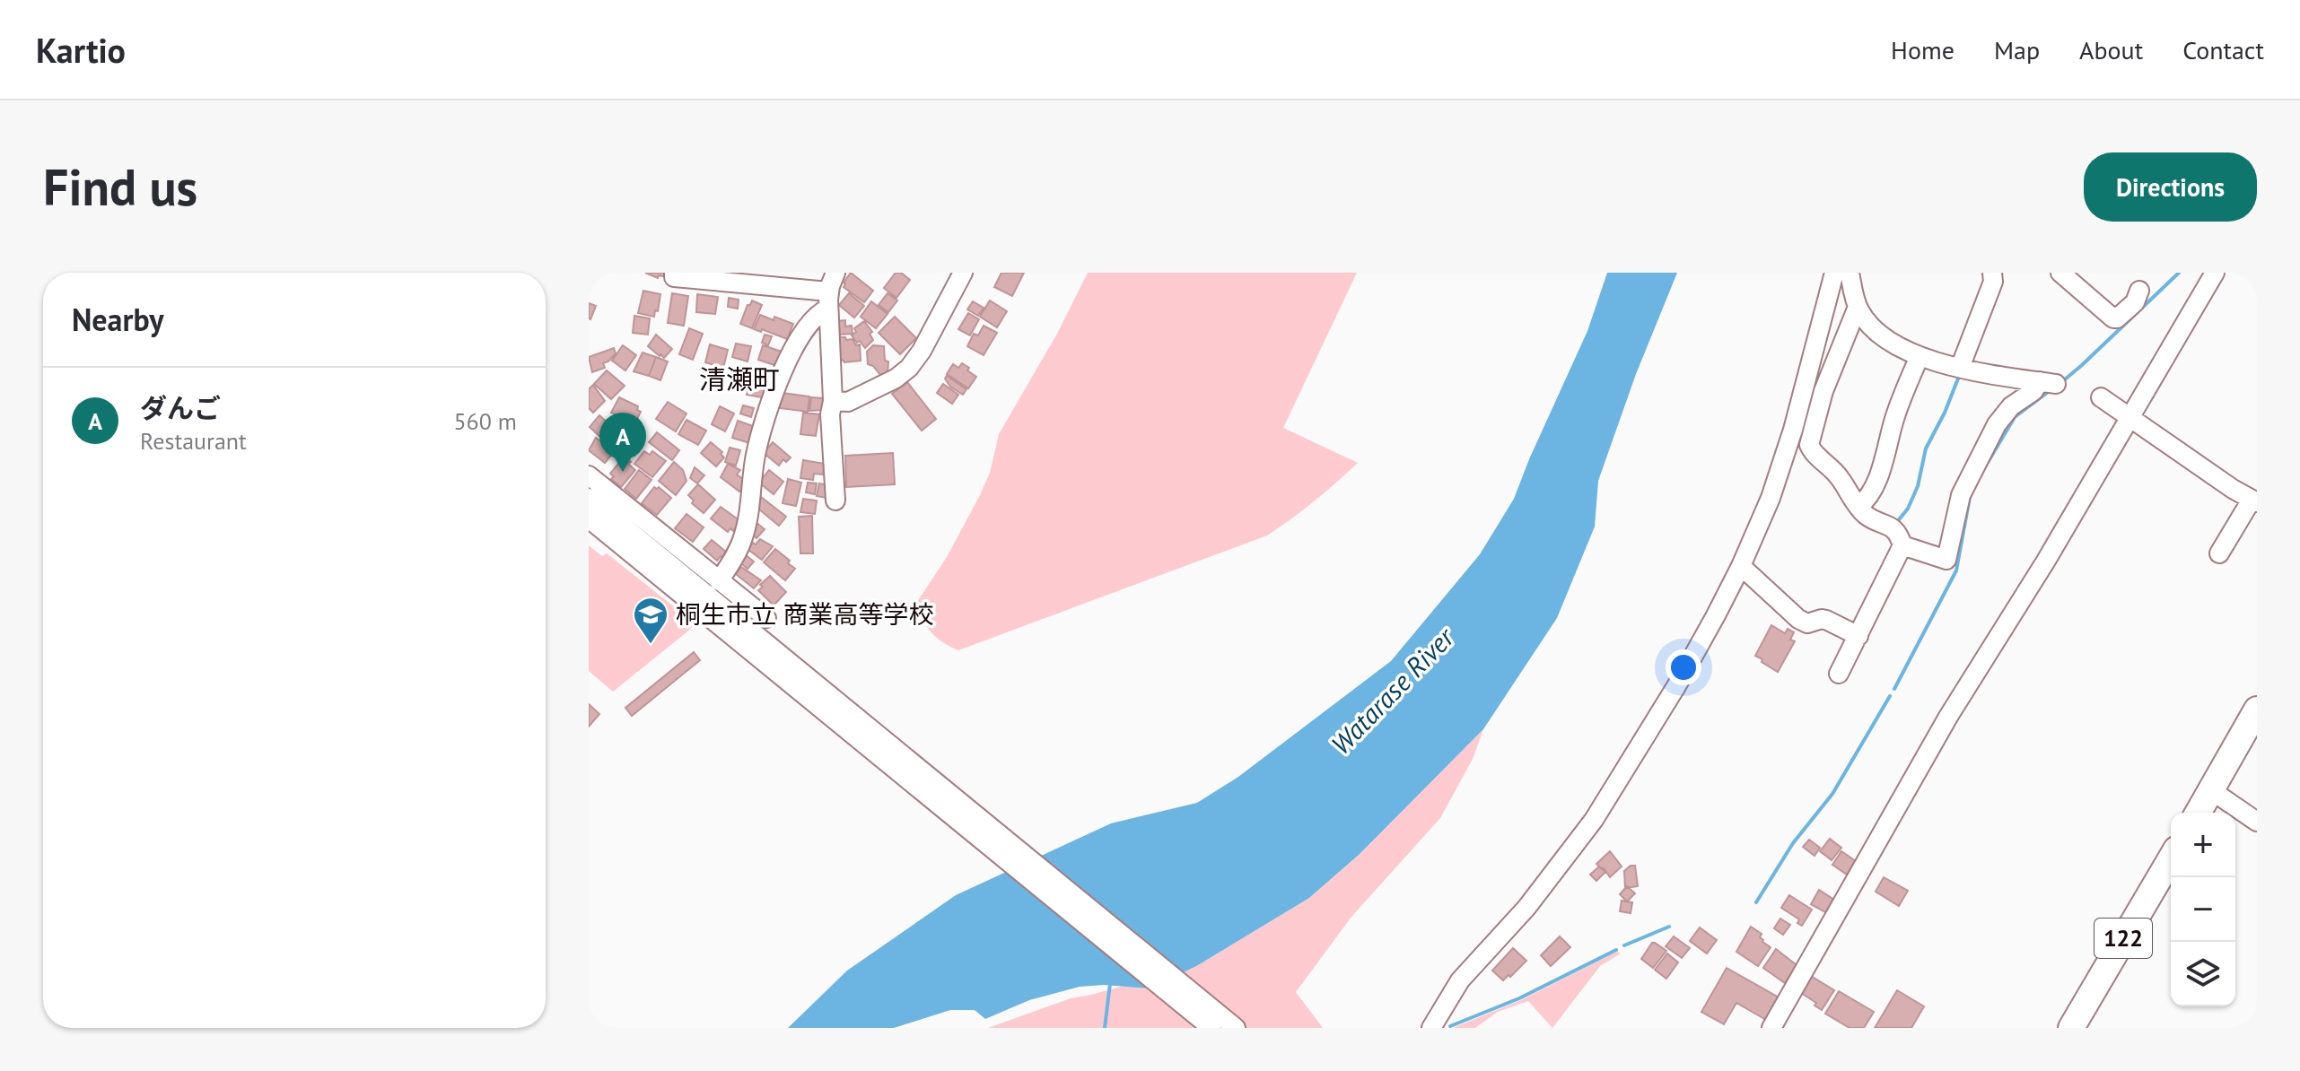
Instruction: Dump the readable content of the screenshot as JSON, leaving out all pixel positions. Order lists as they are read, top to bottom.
{
  "streets": {
    "highway": ["122"]
  },
  "districts": ["清瀬町"],
  "water": ["Watarase River"],
  "places": {
    "school or university": ["桐生市立 商業高等学校"]
  },
  "page": {
    "header": "Kartio",
    "nav": [
      "Home",
      "Map",
      "About",
      "Contact"
    ],
    "buttons": "Directions",
    "title": "Find us",
    "heading": "Nearby",
    "list": [
      {
        "mark": "A",
        "name": "ダんご",
        "note": "Restaurant",
        "value": "560 m"
      }
    ],
    "pins": "A",
    "map_buttons": ["+", "−"]
  }
}
